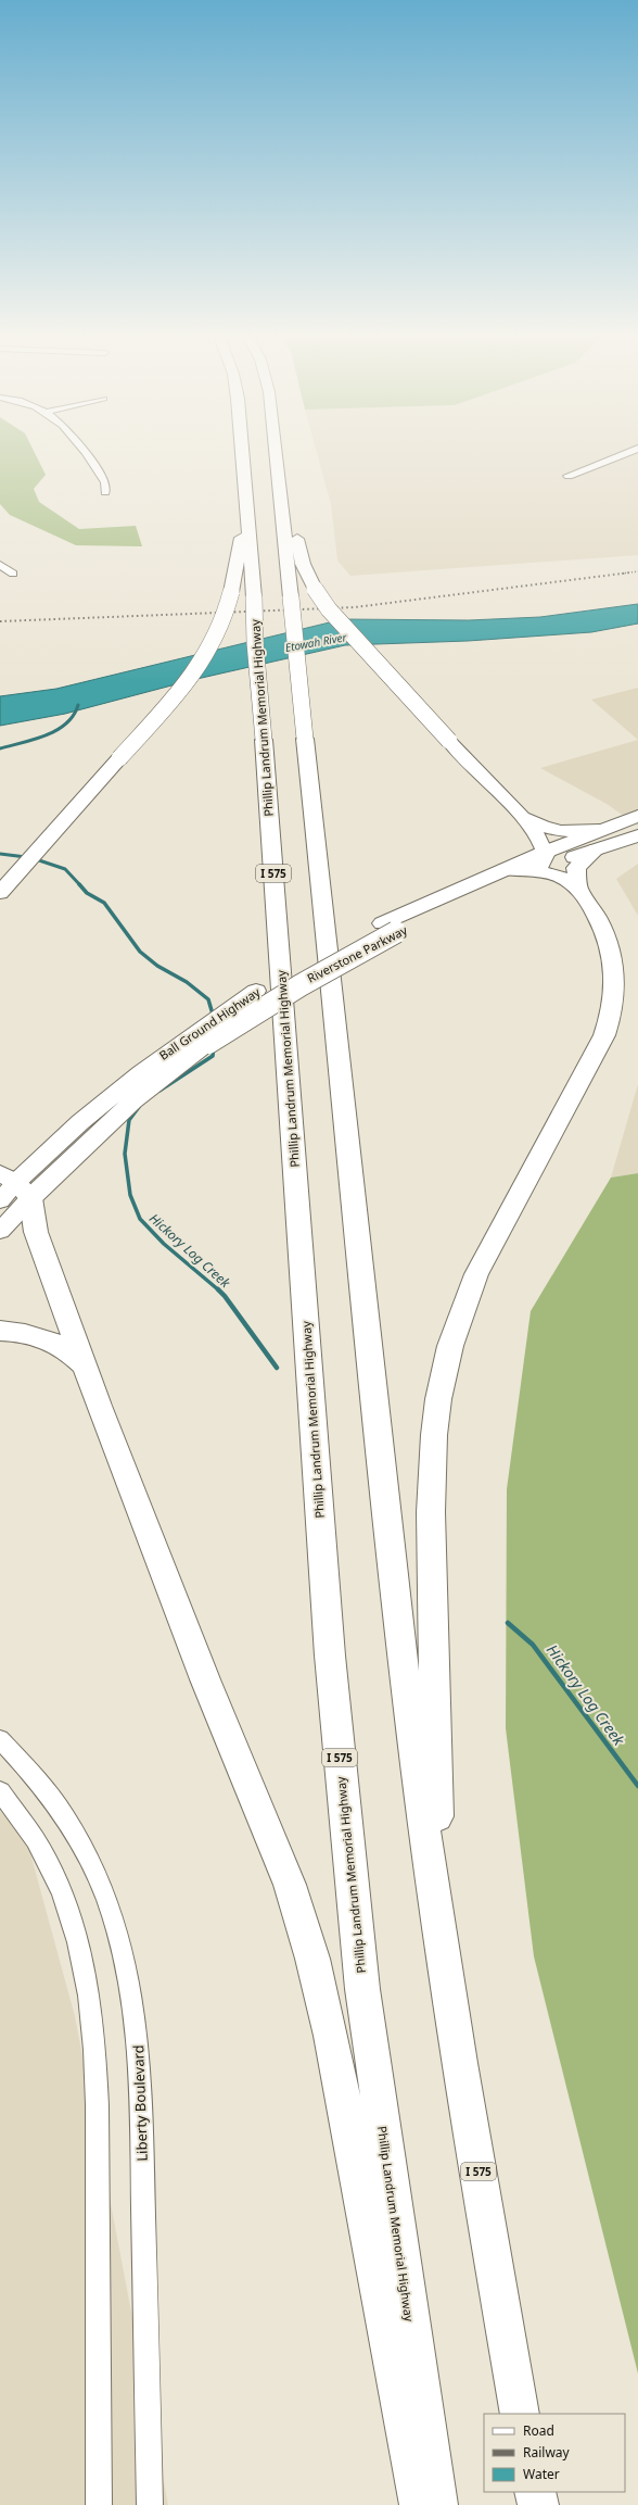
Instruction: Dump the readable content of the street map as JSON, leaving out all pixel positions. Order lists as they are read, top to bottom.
{
  "streets": {
    "main road": [
      "Phillip Landrum Memorial Highway",
      "I 575",
      "Riverstone Parkway",
      "Ball Ground Highway"
    ],
    "street": ["Liberty Boulevard"]
  },
  "crossings": [
    ["Riverstone Parkway", "Ball Ground Highway"]
  ],
  "water": ["Etowah River", "Hickory Log Creek"],
  "legend": ["Road", "Railway", "Water"]
}
